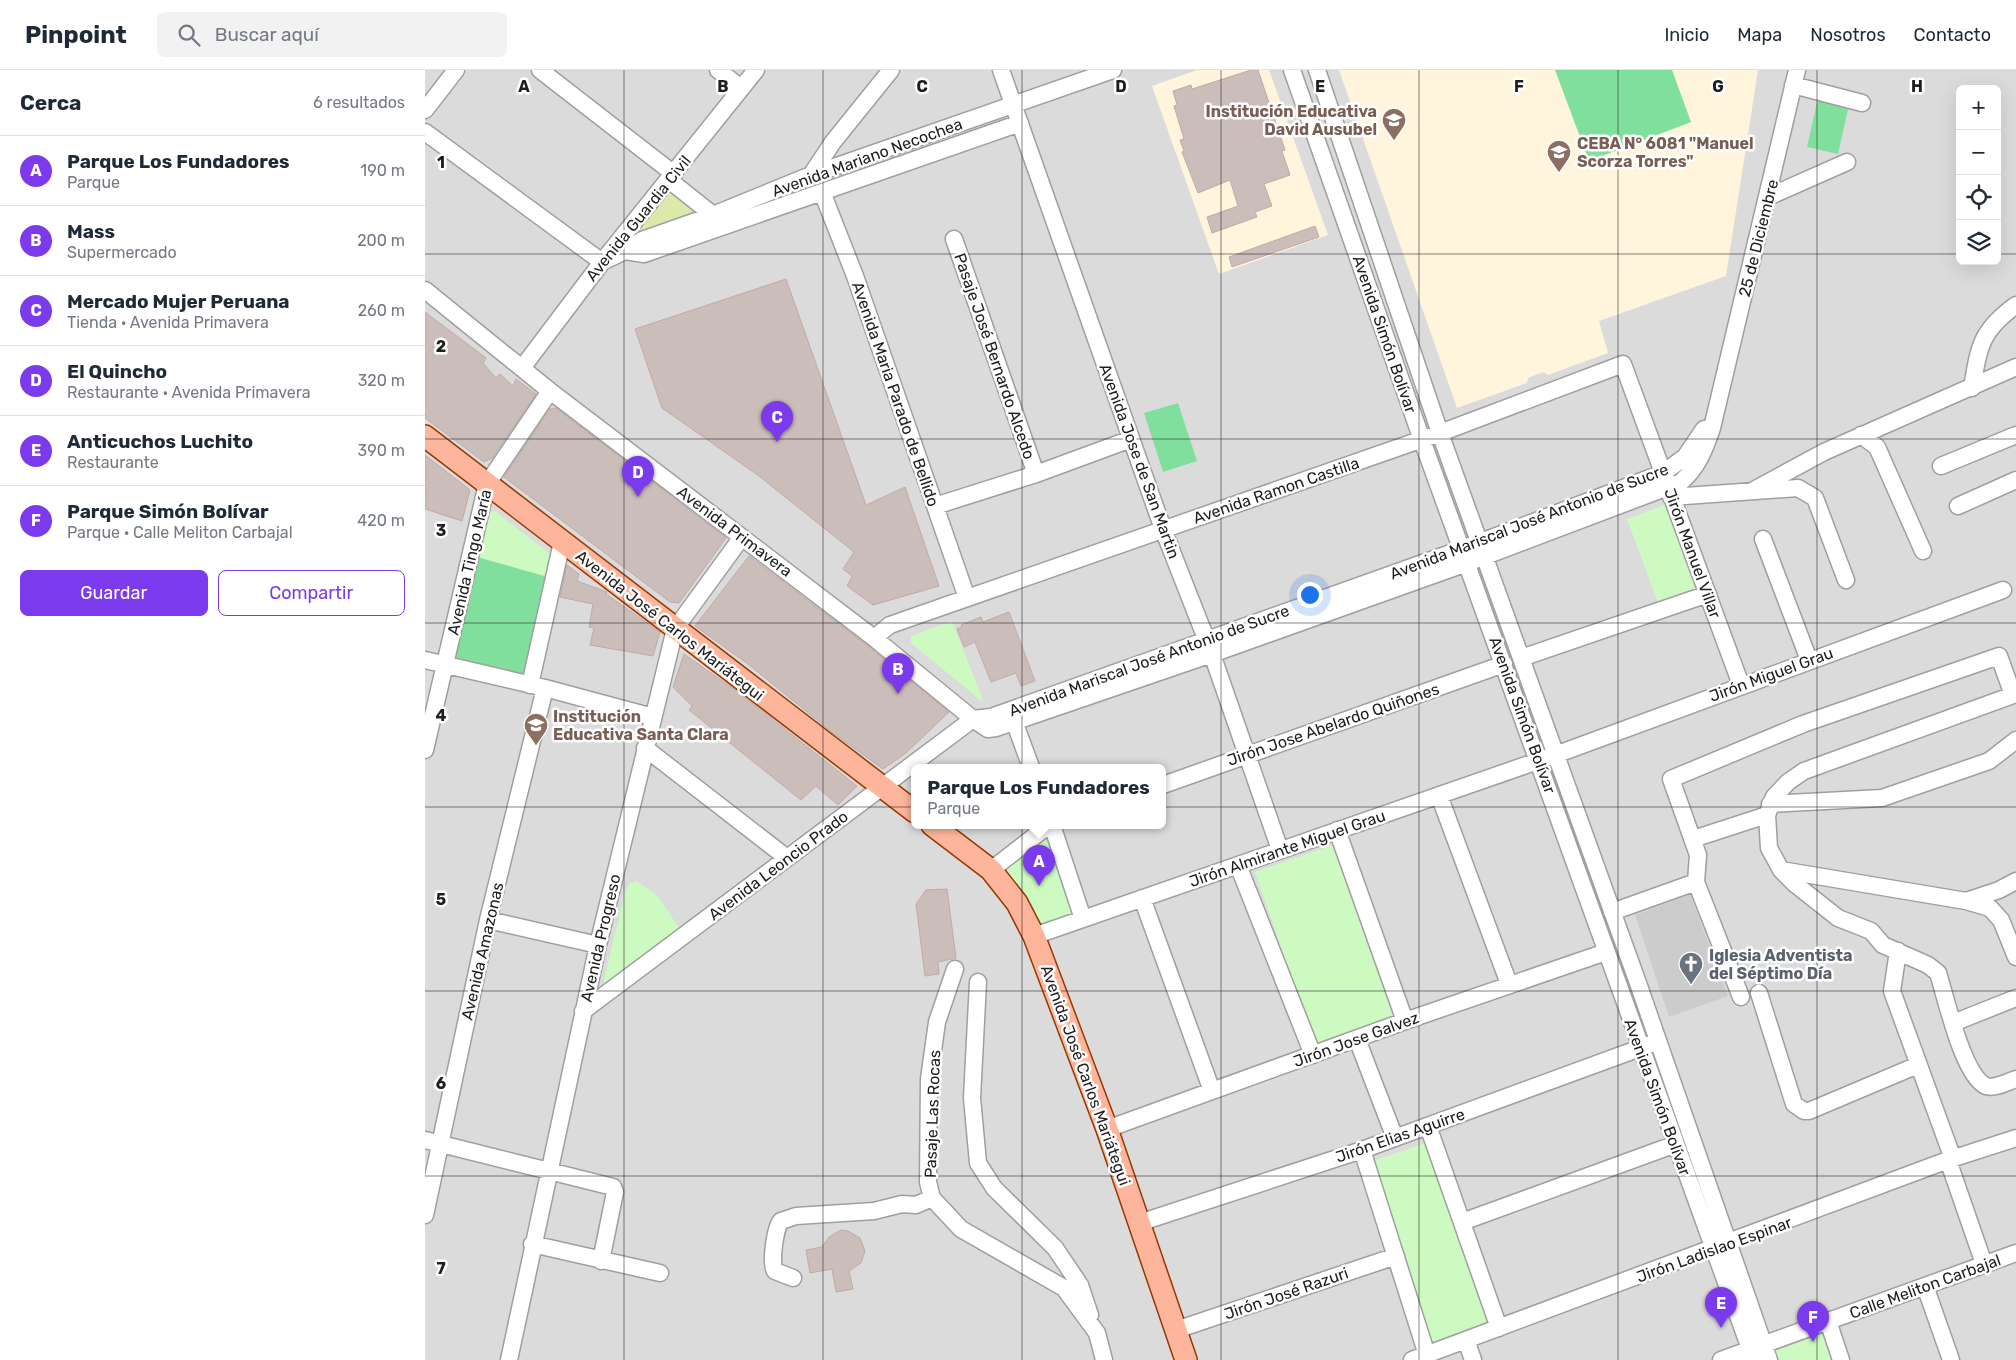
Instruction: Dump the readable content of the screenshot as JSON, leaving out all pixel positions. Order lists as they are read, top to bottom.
{
  "streets": {
    "main road": ["Avenida José Carlos Mariátegui"],
    "street": [
      "Avenida Mariano Necochea",
      "Avenida Guardia Civil",
      "25 de Diciembre",
      "Avenida Simón Bolívar",
      "Pasaje José Bernardo Alcedo",
      "Avenida Maria Parado de Bellido",
      "Avenida Jose de San Martin",
      "Avenida Ramon Castilla",
      "Avenida Mariscal José Antonio de Sucre",
      "Avenida Primavera",
      "Jirón Manuel Villar",
      "Avenida Tingo María",
      "Jirón Miguel Grau",
      "Jirón Jose Abelardo Quiñones",
      "Jirón Almirante Miguel Grau",
      "Avenida Leoncio Prado",
      "Avenida Progreso",
      "Avenida Amazonas",
      "Jirón Jose Galvez",
      "Pasaje Las Rocas",
      "Jirón Elias Aguirre",
      "Jirón Ladislao Espinar",
      "Calle Meliton Carbajal",
      "Jirón José Razuri"
    ]
  },
  "crossings": [
    ["Avenida Mariano Necochea", "Avenida Guardia Civil"],
    ["Avenida Mariano Necochea", "Avenida Maria Parado de Bellido"],
    ["Avenida Mariano Necochea", "Avenida Jose de San Martin"],
    ["Avenida Guardia Civil", "Avenida Primavera"],
    ["25 de Diciembre", "Avenida Mariscal José Antonio de Sucre"],
    ["Avenida Simón Bolívar", "Avenida Ramon Castilla"],
    ["Avenida Simón Bolívar", "Avenida Mariscal José Antonio de Sucre"],
    ["Avenida Simón Bolívar", "Jirón Miguel Grau"],
    ["Avenida Simón Bolívar", "Jirón Jose Abelardo Quiñones"],
    ["Avenida Simón Bolívar", "Jirón Almirante Miguel Grau"],
    ["Avenida Simón Bolívar", "Jirón Jose Galvez"],
    ["Avenida Simón Bolívar", "Jirón Elias Aguirre"],
    ["Avenida Simón Bolívar", "Jirón Ladislao Espinar"],
    ["Avenida Simón Bolívar", "Calle Meliton Carbajal"],
    ["Avenida Maria Parado de Bellido", "Avenida Ramon Castilla"],
    ["Avenida Jose de San Martin", "Avenida Ramon Castilla"],
    ["Avenida Jose de San Martin", "Avenida Mariscal José Antonio de Sucre"],
    ["Avenida Jose de San Martin", "Jirón Jose Abelardo Quiñones"],
    ["Avenida Jose de San Martin", "Jirón Almirante Miguel Grau"],
    ["Avenida Ramon Castilla", "Avenida Primavera"],
    ["Avenida Ramon Castilla", "Jirón Manuel Villar"],
    ["Avenida Mariscal José Antonio de Sucre", "Avenida Primavera"],
    ["Avenida Mariscal José Antonio de Sucre", "Jirón Manuel Villar"],
    ["Avenida Mariscal José Antonio de Sucre", "Avenida Leoncio Prado"],
    ["Avenida Primavera", "Avenida Tingo María"],
    ["Avenida Primavera", "Avenida Leoncio Prado"],
    ["Avenida Primavera", "Avenida Progreso"],
    ["Jirón Manuel Villar", "Jirón Miguel Grau"],
    ["Avenida Tingo María", "Avenida José Carlos Mariátegui"],
    ["Avenida José Carlos Mariátegui", "Jirón Almirante Miguel Grau"],
    ["Avenida José Carlos Mariátegui", "Avenida Leoncio Prado"],
    ["Avenida José Carlos Mariátegui", "Avenida Progreso"],
    ["Avenida José Carlos Mariátegui", "Avenida Amazonas"],
    ["Avenida José Carlos Mariátegui", "Jirón Jose Galvez"],
    ["Avenida José Carlos Mariátegui", "Jirón Elias Aguirre"],
    ["Avenida José Carlos Mariátegui", "Jirón José Razuri"],
    ["Jirón Miguel Grau", "Jirón Almirante Miguel Grau"],
    ["Avenida Leoncio Prado", "Avenida Progreso"]
  ],
  "places": {
    "school or university": ["Institución Educativa David Ausubel", "CEBA N° 6081 \"Manuel Scorza Torres\"", "Institución Educativa Santa Clara"],
    "church": ["Iglesia Adventista del Séptimo Día"]
  },
  "page": {
    "header": "Pinpoint",
    "search": "Buscar aquí",
    "nav": [
      "Inicio",
      "Mapa",
      "Nosotros",
      "Contacto"
    ],
    "heading": ["Cerca", "6 resultados"],
    "map_buttons": ["+", "−"],
    "list": [
      {
        "mark": "A",
        "name": "Parque Los Fundadores",
        "note": "Parque",
        "value": "190 m"
      },
      {
        "mark": "B",
        "name": "Mass",
        "note": "Supermercado",
        "value": "200 m"
      },
      {
        "mark": "C",
        "name": "Mercado Mujer Peruana",
        "note": "Tienda · Avenida Primavera",
        "value": "260 m"
      },
      {
        "mark": "D",
        "name": "El Quincho",
        "note": "Restaurante · Avenida Primavera",
        "value": "320 m"
      },
      {
        "mark": "E",
        "name": "Anticuchos Luchito",
        "note": "Restaurante",
        "value": "390 m"
      },
      {
        "mark": "F",
        "name": "Parque Simón Bolívar",
        "note": "Parque · Calle Meliton Carbajal",
        "value": "420 m"
      }
    ],
    "pins": [
      "C",
      "D",
      "B",
      "A",
      "E",
      "F"
    ],
    "buttons": ["Guardar", "Compartir"],
    "popup": ["Parque Los Fundadores", "Parque"]
  },
  "grid": {
    "columns": [
      "A",
      "B",
      "C",
      "D",
      "E",
      "F",
      "G",
      "H"
    ],
    "rows": [
      "1",
      "2",
      "3",
      "4",
      "5",
      "6",
      "7"
    ]
  }
}
